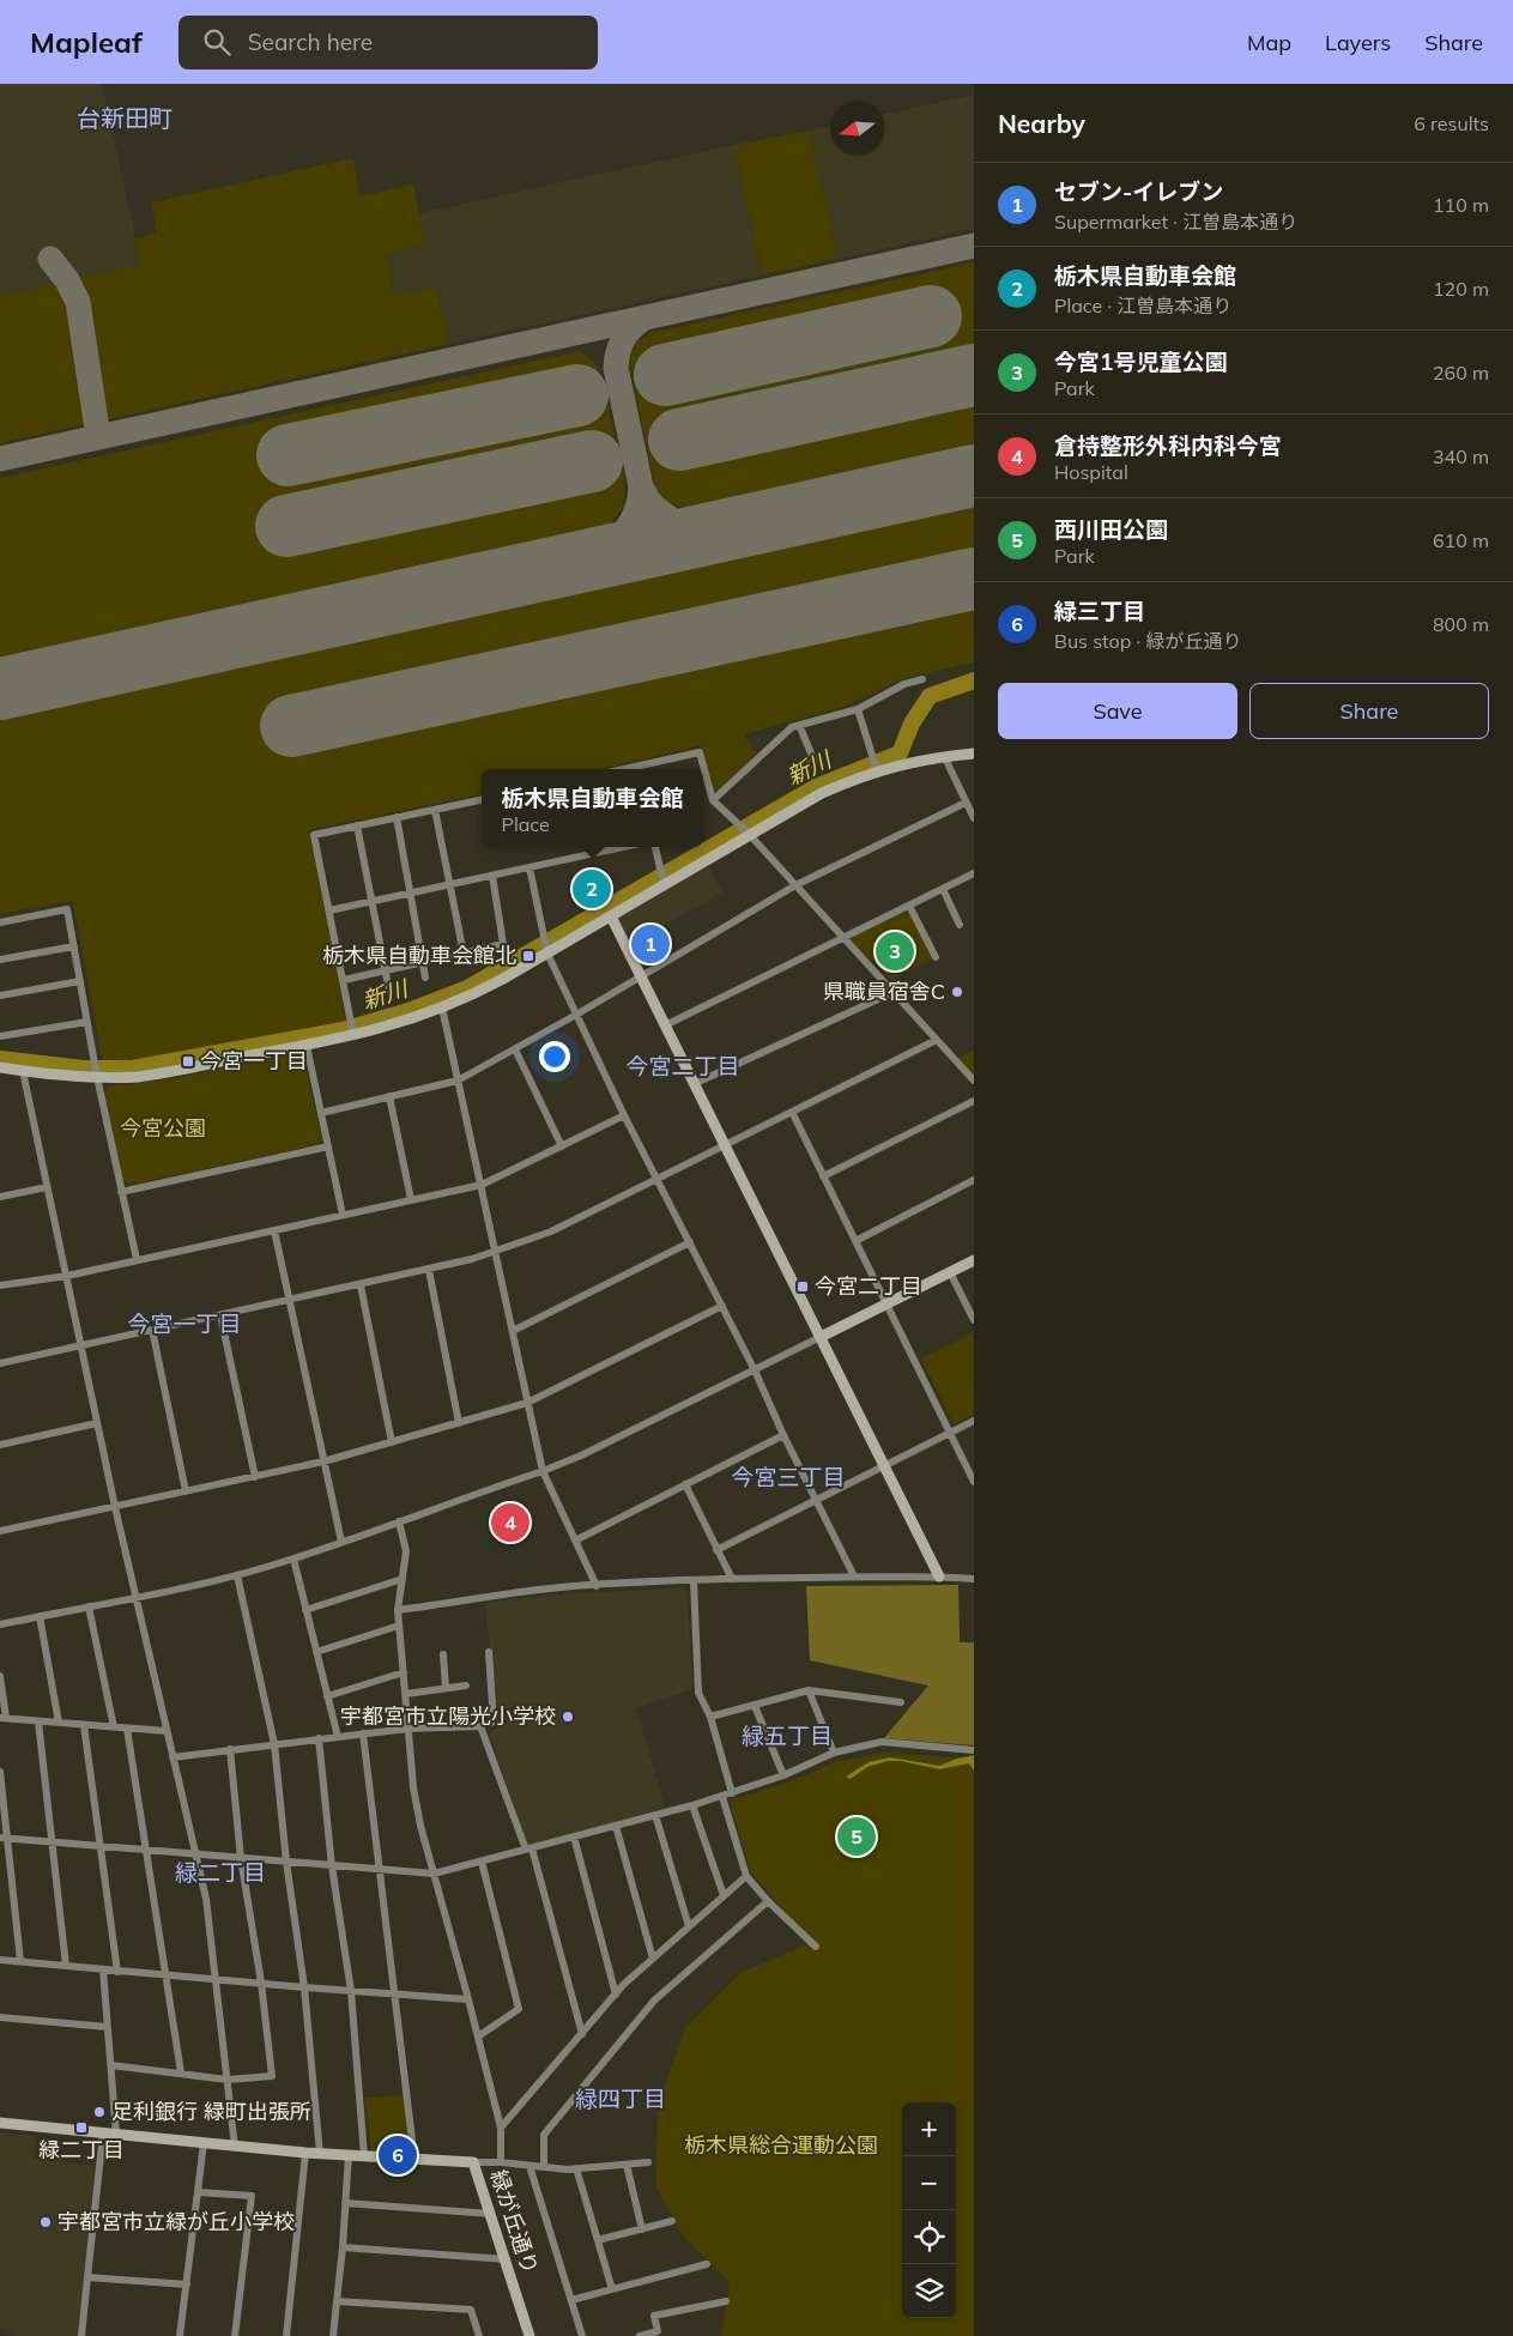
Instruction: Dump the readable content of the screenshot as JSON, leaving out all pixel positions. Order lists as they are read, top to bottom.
{
  "streets": {
    "street": ["緑が丘通り"]
  },
  "districts": [
    "台新田町",
    "今宮二丁目",
    "今宮一丁目",
    "今宮三丁目",
    "緑五丁目",
    "緑二丁目",
    "緑四丁目"
  ],
  "water": ["新川"],
  "parks": ["今宮公園", "栃木県総合運動公園"],
  "places": {
    "transit": [
      "栃木県自動車会館北",
      "今宮一丁目",
      "今宮二丁目",
      "緑二丁目"
    ],
    "other": [
      "県職員宿舎C",
      "宇都宮市立陽光小学校",
      "足利銀行 緑町出張所",
      "宇都宮市立緑が丘小学校"
    ]
  },
  "north": "left",
  "page": {
    "header": "Mapleaf",
    "search": "Search here",
    "nav": ["Map", "Layers", "Share"],
    "heading": ["Nearby", "6 results"],
    "list": [
      {
        "mark": "1",
        "name": "セブン-イレブン",
        "note": "Supermarket · 江曽島本通り",
        "value": "110 m"
      },
      {
        "mark": "2",
        "name": "栃木県自動車会館",
        "note": "Place · 江曽島本通り",
        "value": "120 m"
      },
      {
        "mark": "3",
        "name": "今宮1号児童公園",
        "note": "Park",
        "value": "260 m"
      },
      {
        "mark": "4",
        "name": "倉持整形外科内科今宮",
        "note": "Hospital",
        "value": "340 m"
      },
      {
        "mark": "5",
        "name": "西川田公園",
        "note": "Park",
        "value": "610 m"
      },
      {
        "mark": "6",
        "name": "緑三丁目",
        "note": "Bus stop · 緑が丘通り",
        "value": "800 m"
      }
    ],
    "buttons": ["Save", "Share"],
    "popup": ["栃木県自動車会館", "Place"],
    "pins": [
      "2",
      "1",
      "3",
      "4",
      "5",
      "6"
    ],
    "map_buttons": ["+", "−"]
  }
}
